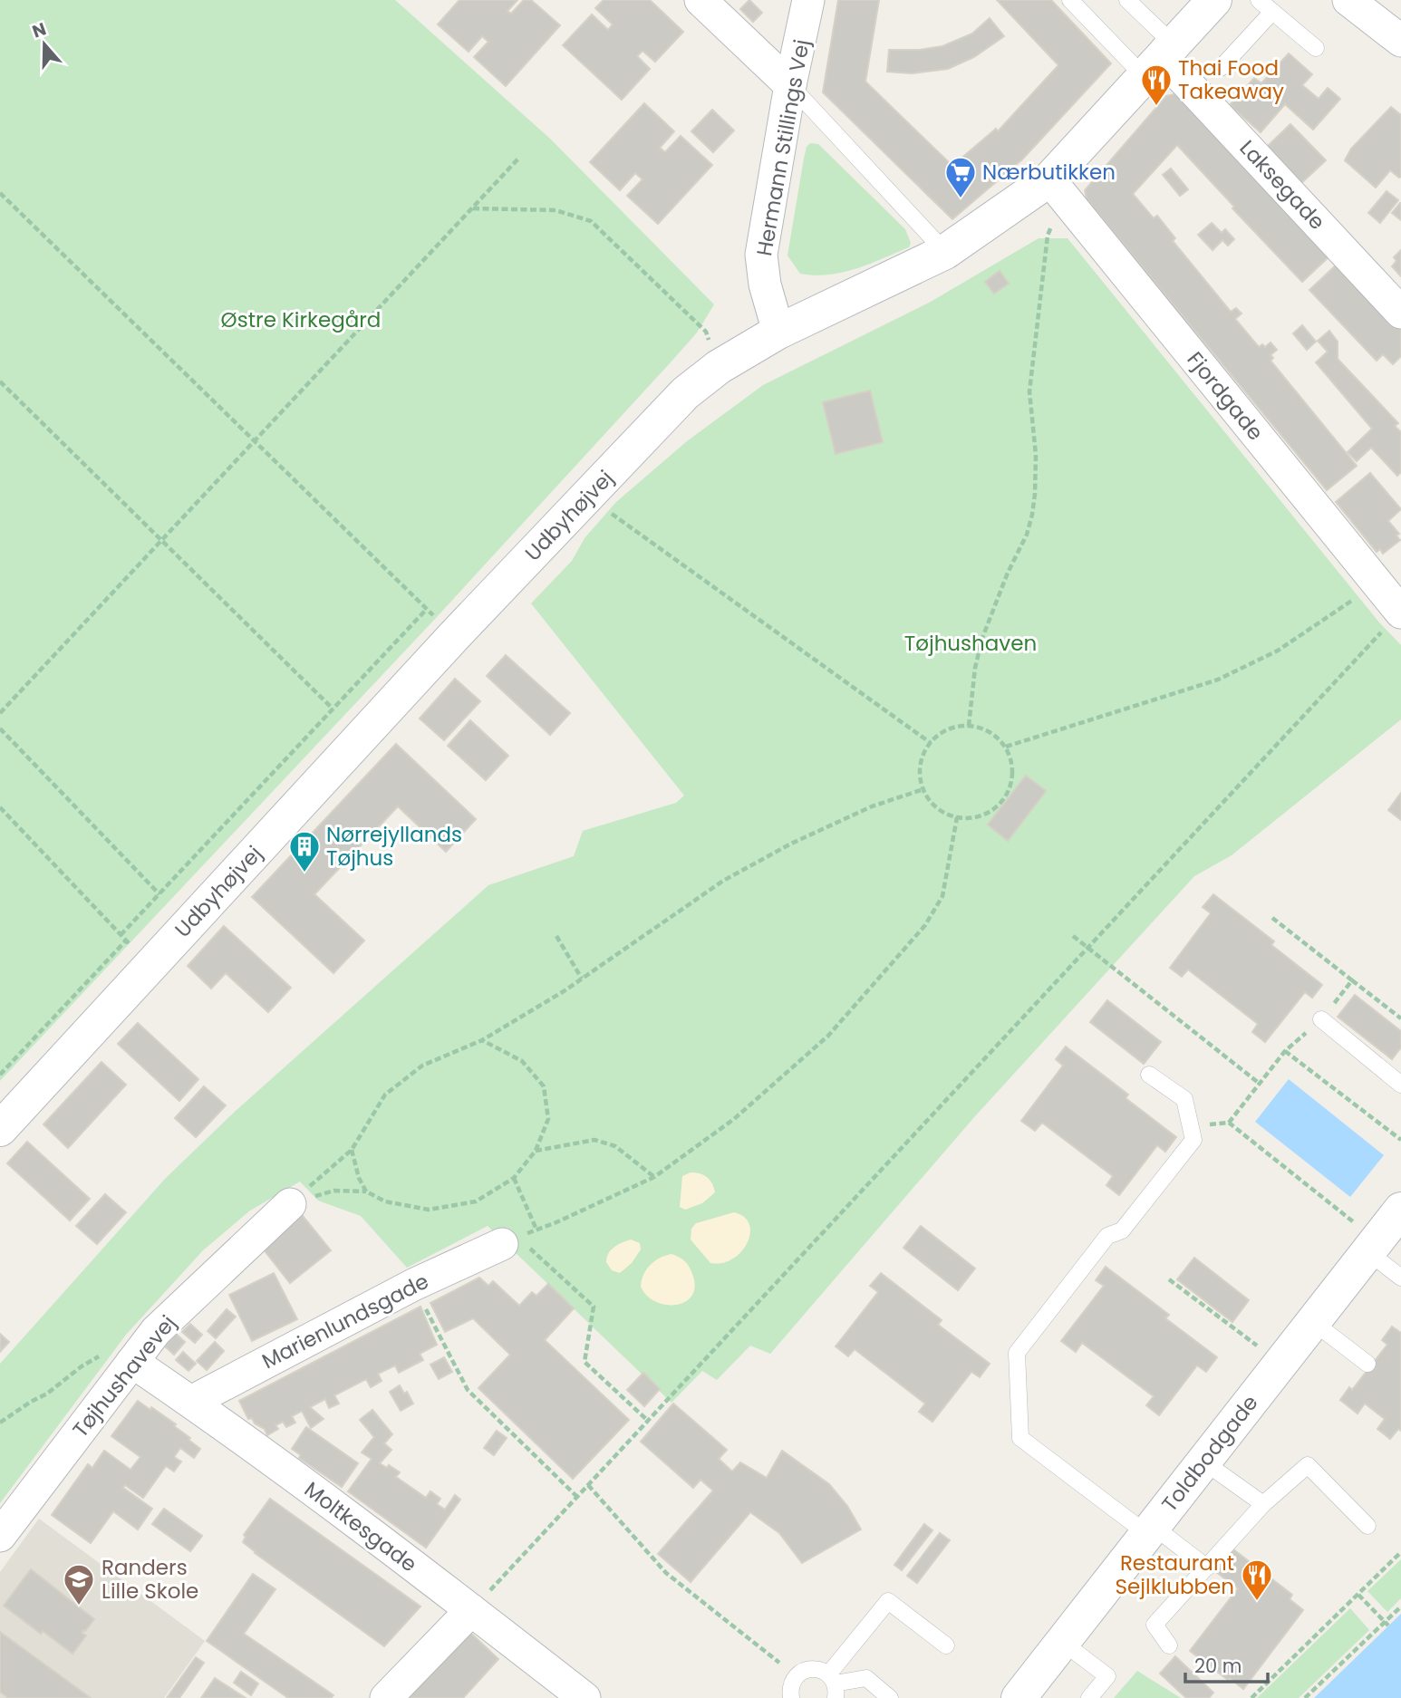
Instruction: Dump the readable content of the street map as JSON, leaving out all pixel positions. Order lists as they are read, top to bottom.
{
  "streets": {
    "street": [
      "Hermann Stillings Vej",
      "Laksegade",
      "Fjordgade",
      "Udbyhøjvej",
      "Marienlundsgade",
      "Tøjhushavevej",
      "Toldbodgade",
      "Moltkesgade"
    ]
  },
  "crossings": [
    ["Hermann Stillings Vej", "Udbyhøjvej"],
    ["Laksegade", "Udbyhøjvej"],
    ["Fjordgade", "Udbyhøjvej"],
    ["Marienlundsgade", "Moltkesgade"],
    ["Tøjhushavevej", "Moltkesgade"]
  ],
  "parks": ["Østre Kirkegård", "Tøjhushaven"],
  "places": {
    "restaurant": ["Thai Food Takeaway", "Restaurant Sejlklubben"],
    "supermarket": ["Nærbutikken"],
    "building": ["Nørrejyllands Tøjhus"],
    "school or university": ["Randers Lille Skole"]
  },
  "scale_bar": "20 m",
  "north": "top"
}
